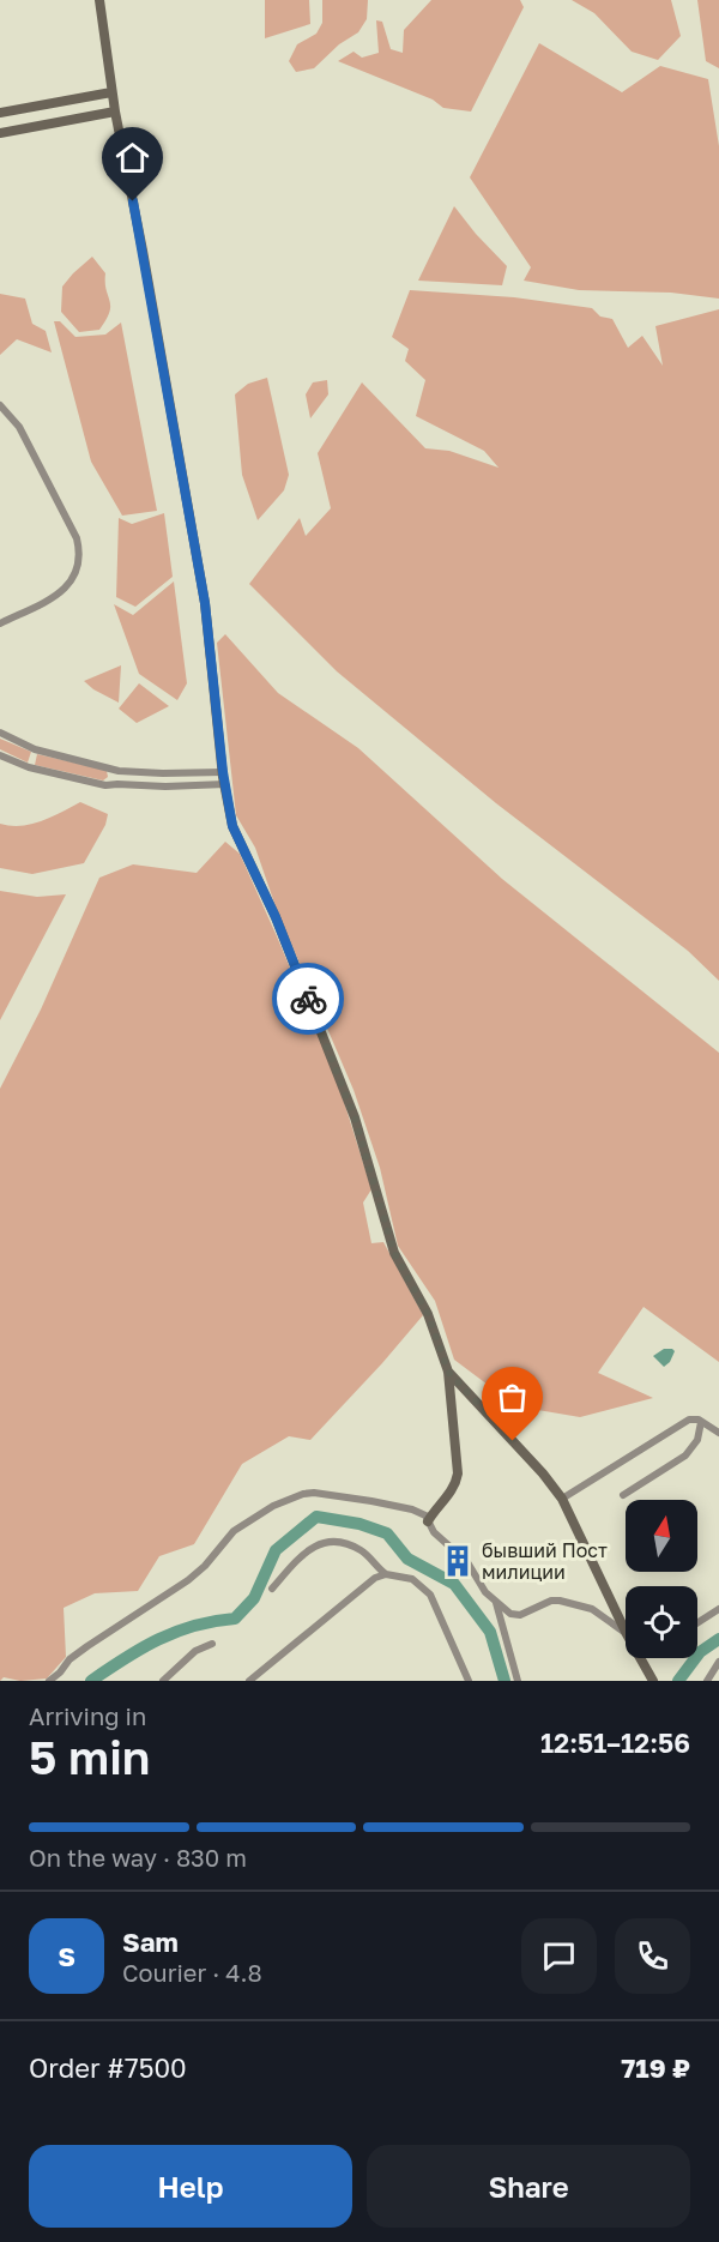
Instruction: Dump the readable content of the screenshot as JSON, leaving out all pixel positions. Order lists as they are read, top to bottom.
{
  "places": {
    "building": ["бывший Пост милиции"]
  },
  "north": "top",
  "page": {
    "heading": ["5 min", "Arriving in", "12:51–12:56"],
    "panel": [
      "Sam",
      "Courier · 4.8",
      "Order #7500",
      "719 ₽"
    ],
    "bar": "On the way · 830 m",
    "round": "S",
    "buttons": ["Help", "Share"]
  }
}
